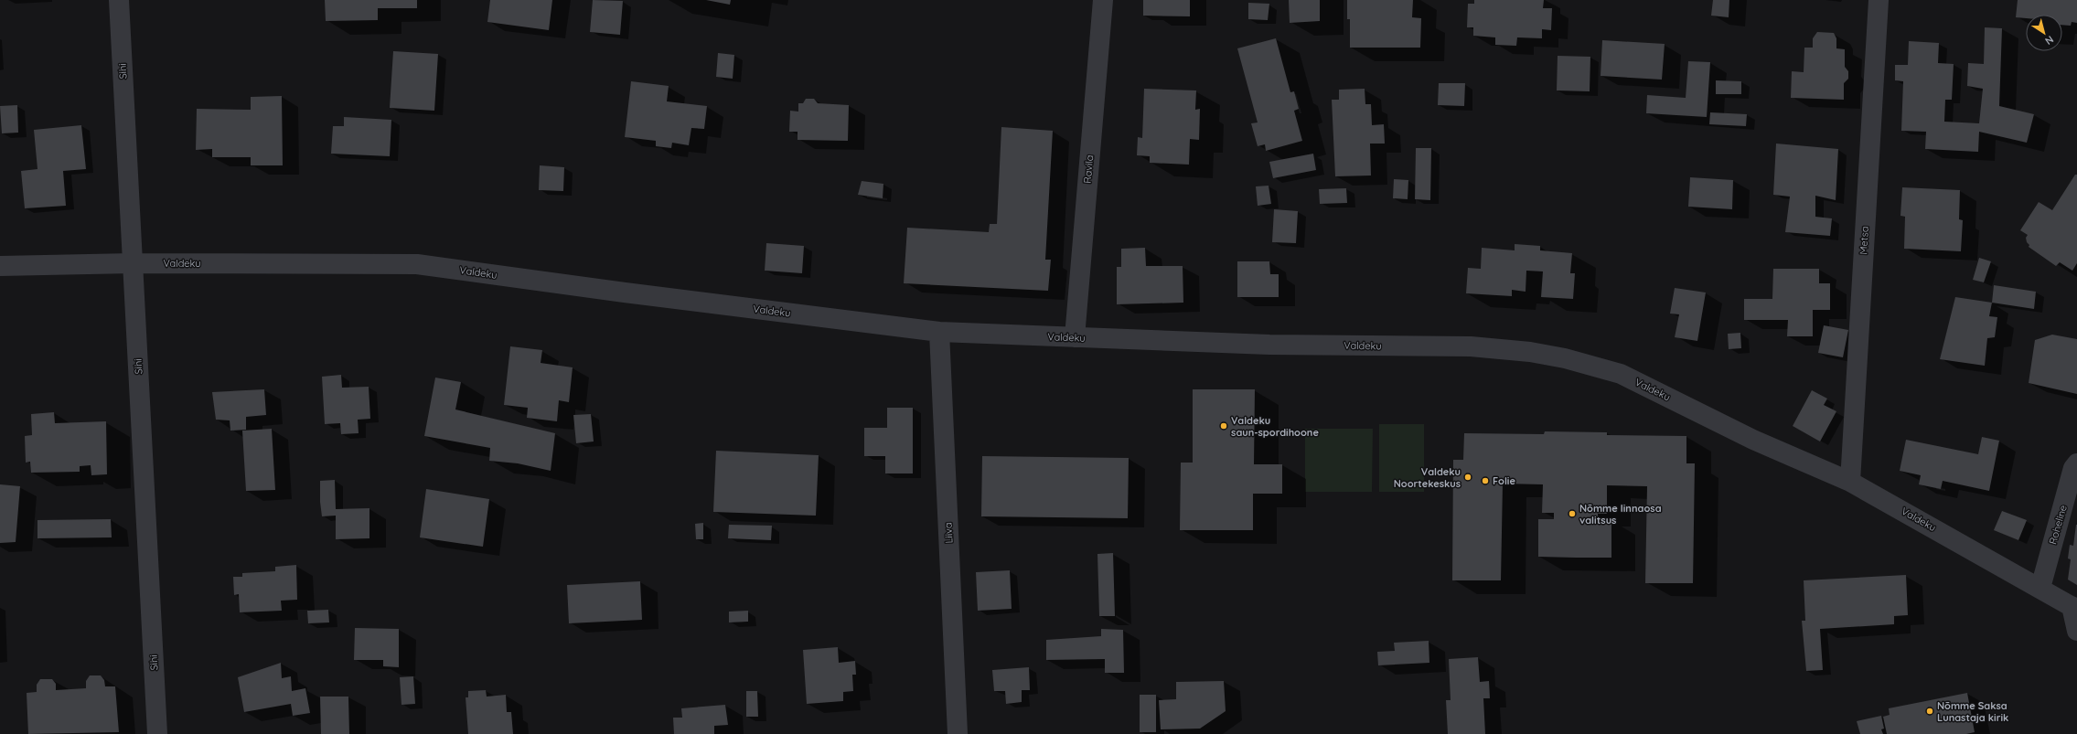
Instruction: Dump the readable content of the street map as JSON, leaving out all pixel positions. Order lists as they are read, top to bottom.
{
  "streets": {
    "street": [
      "Sihi",
      "Ravila",
      "Metsa",
      "Valdeku",
      "Roheline",
      "Liiva"
    ]
  },
  "crossings": [
    ["Sihi", "Valdeku"],
    ["Ravila", "Valdeku"],
    ["Metsa", "Valdeku"],
    ["Valdeku", "Roheline"],
    ["Valdeku", "Liiva"]
  ],
  "places": [
    "Valdeku saun-spordihoone",
    "Valdeku Noortekeskus",
    "Folie",
    "Nõmme linnaosa valitsus",
    "Nõmme Saksa Lunastaja kirik"
  ],
  "north": "bottom right"
}
